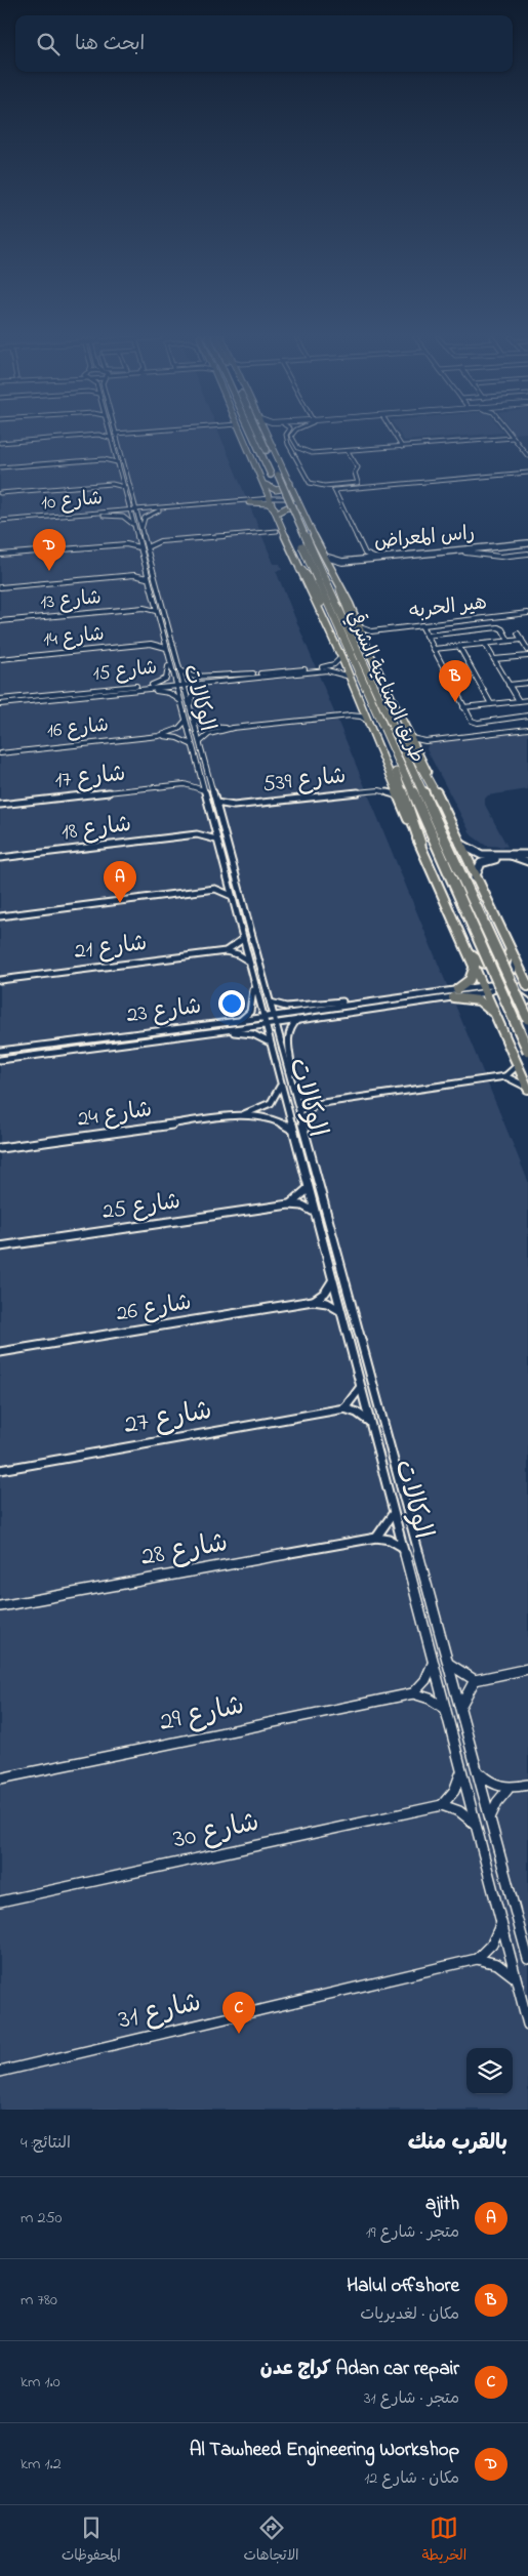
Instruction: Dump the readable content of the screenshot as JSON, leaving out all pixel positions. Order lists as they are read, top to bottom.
{
  "streets": {
    "highway": ["طريق الصناعية الشرقي"],
    "street": [
      "شارع 10",
      "راس المعراض",
      "شارع 13",
      "هير الحربه",
      "شارع 14",
      "شارع 15",
      "الوكالات",
      "شارع 16",
      "شارع 17",
      "شارع 539",
      "شارع 18",
      "شارع 21",
      "شارع 23",
      "شارع 24",
      "شارع 25",
      "شارع 26",
      "شارع 27",
      "شارع 28",
      "شارع 29",
      "شارع 30",
      "شارع 31"
    ]
  },
  "crossings": [
    ["شارع 10", "طريق الصناعية الشرقي"],
    ["شارع 10", "الوكالات"],
    ["راس المعراض", "طريق الصناعية الشرقي"],
    ["شارع 13", "الوكالات"],
    ["هير الحربه", "طريق الصناعية الشرقي"],
    ["شارع 14", "الوكالات"],
    ["شارع 15", "طريق الصناعية الشرقي"],
    ["شارع 15", "الوكالات"],
    ["طريق الصناعية الشرقي", "شارع 539"],
    ["طريق الصناعية الشرقي", "شارع 23"],
    ["الوكالات", "شارع 16"],
    ["الوكالات", "شارع 17"],
    ["الوكالات", "شارع 539"],
    ["الوكالات", "شارع 18"],
    ["الوكالات", "شارع 21"],
    ["الوكالات", "شارع 23"],
    ["الوكالات", "شارع 24"],
    ["الوكالات", "شارع 25"],
    ["الوكالات", "شارع 26"],
    ["الوكالات", "شارع 28"]
  ],
  "page": {
    "search": "ابحث هنا",
    "pins": [
      "D",
      "B",
      "A",
      "C"
    ],
    "heading": ["بالقرب منك", "النتائج: 4"],
    "list": [
      {
        "mark": "A",
        "name": "ajith",
        "note": "متجر · شارع 19",
        "value": "250 m"
      },
      {
        "mark": "B",
        "name": "Halul offshore",
        "note": "مكان · لغديريات",
        "value": "780 m"
      },
      {
        "mark": "C",
        "name": "Adan car repair كراج عدن",
        "note": "متجر · شارع 31",
        "value": "1.0 km"
      },
      {
        "mark": "D",
        "name": "Al Tawheed Engineering Workshop",
        "note": "مكان · شارع 12",
        "value": "1.2 km"
      }
    ],
    "nav": ["الخريطة", "الاتجاهات", "المحفوظات"]
  }
}
